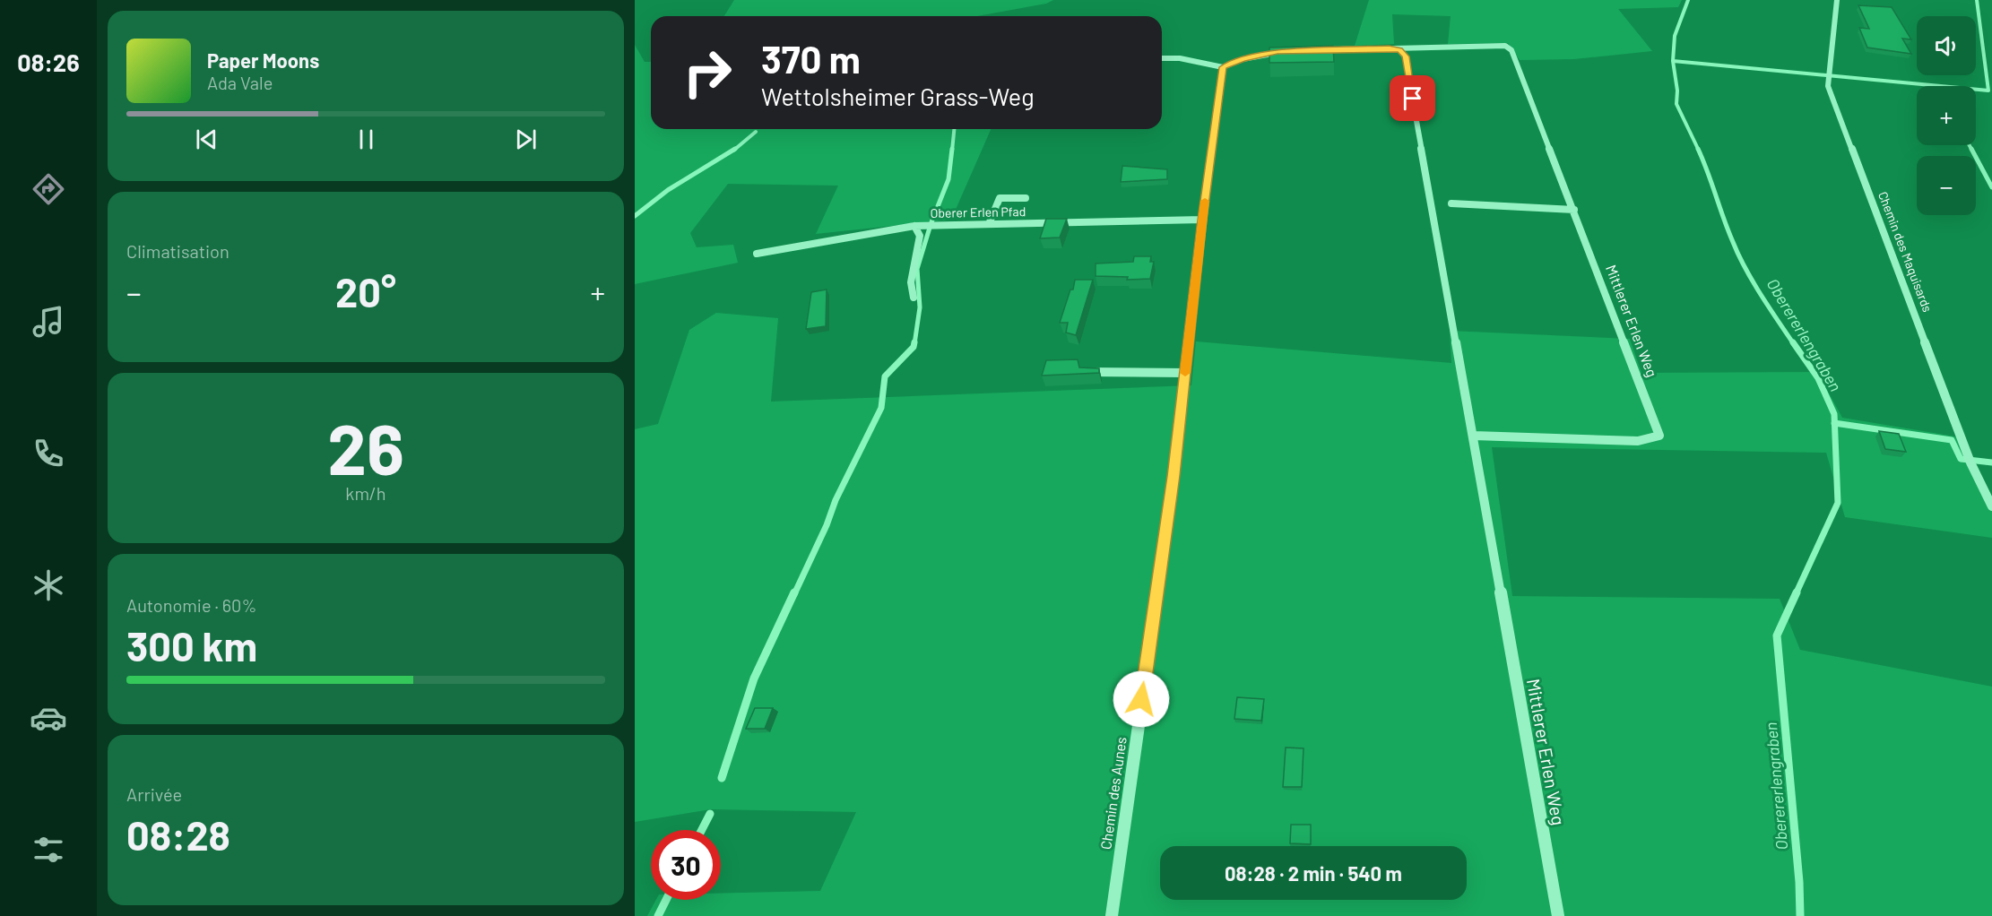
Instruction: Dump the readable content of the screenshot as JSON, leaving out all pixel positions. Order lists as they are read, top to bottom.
{
  "streets": {
    "street": [
      "Oberer Erlen Pfad",
      "Chemin des Maquisards",
      "Mittlerer Erlen Weg",
      "Chemin des Aunes"
    ]
  },
  "crossings": [
    ["Oberer Erlen Pfad", "Chemin des Aunes"]
  ],
  "water": ["Oberererlengraben"],
  "page": {
    "tabs": "08:26",
    "map_buttons": ["+", "−"],
    "turn": ["370 m", "Wettolsheimer Grass-Weg"],
    "song": ["Paper Moons", "Ada Vale"],
    "tile": [
      "Climatisation",
      ["26", "km/h"],
      ["Autonomie · 60%", "300 km"],
      ["Arrivée", "08:28"]
    ],
    "heat": ["−", "20°", "+"],
    "limit": "30",
    "trip": "08:28 · 2 min · 540 m"
  }
}
